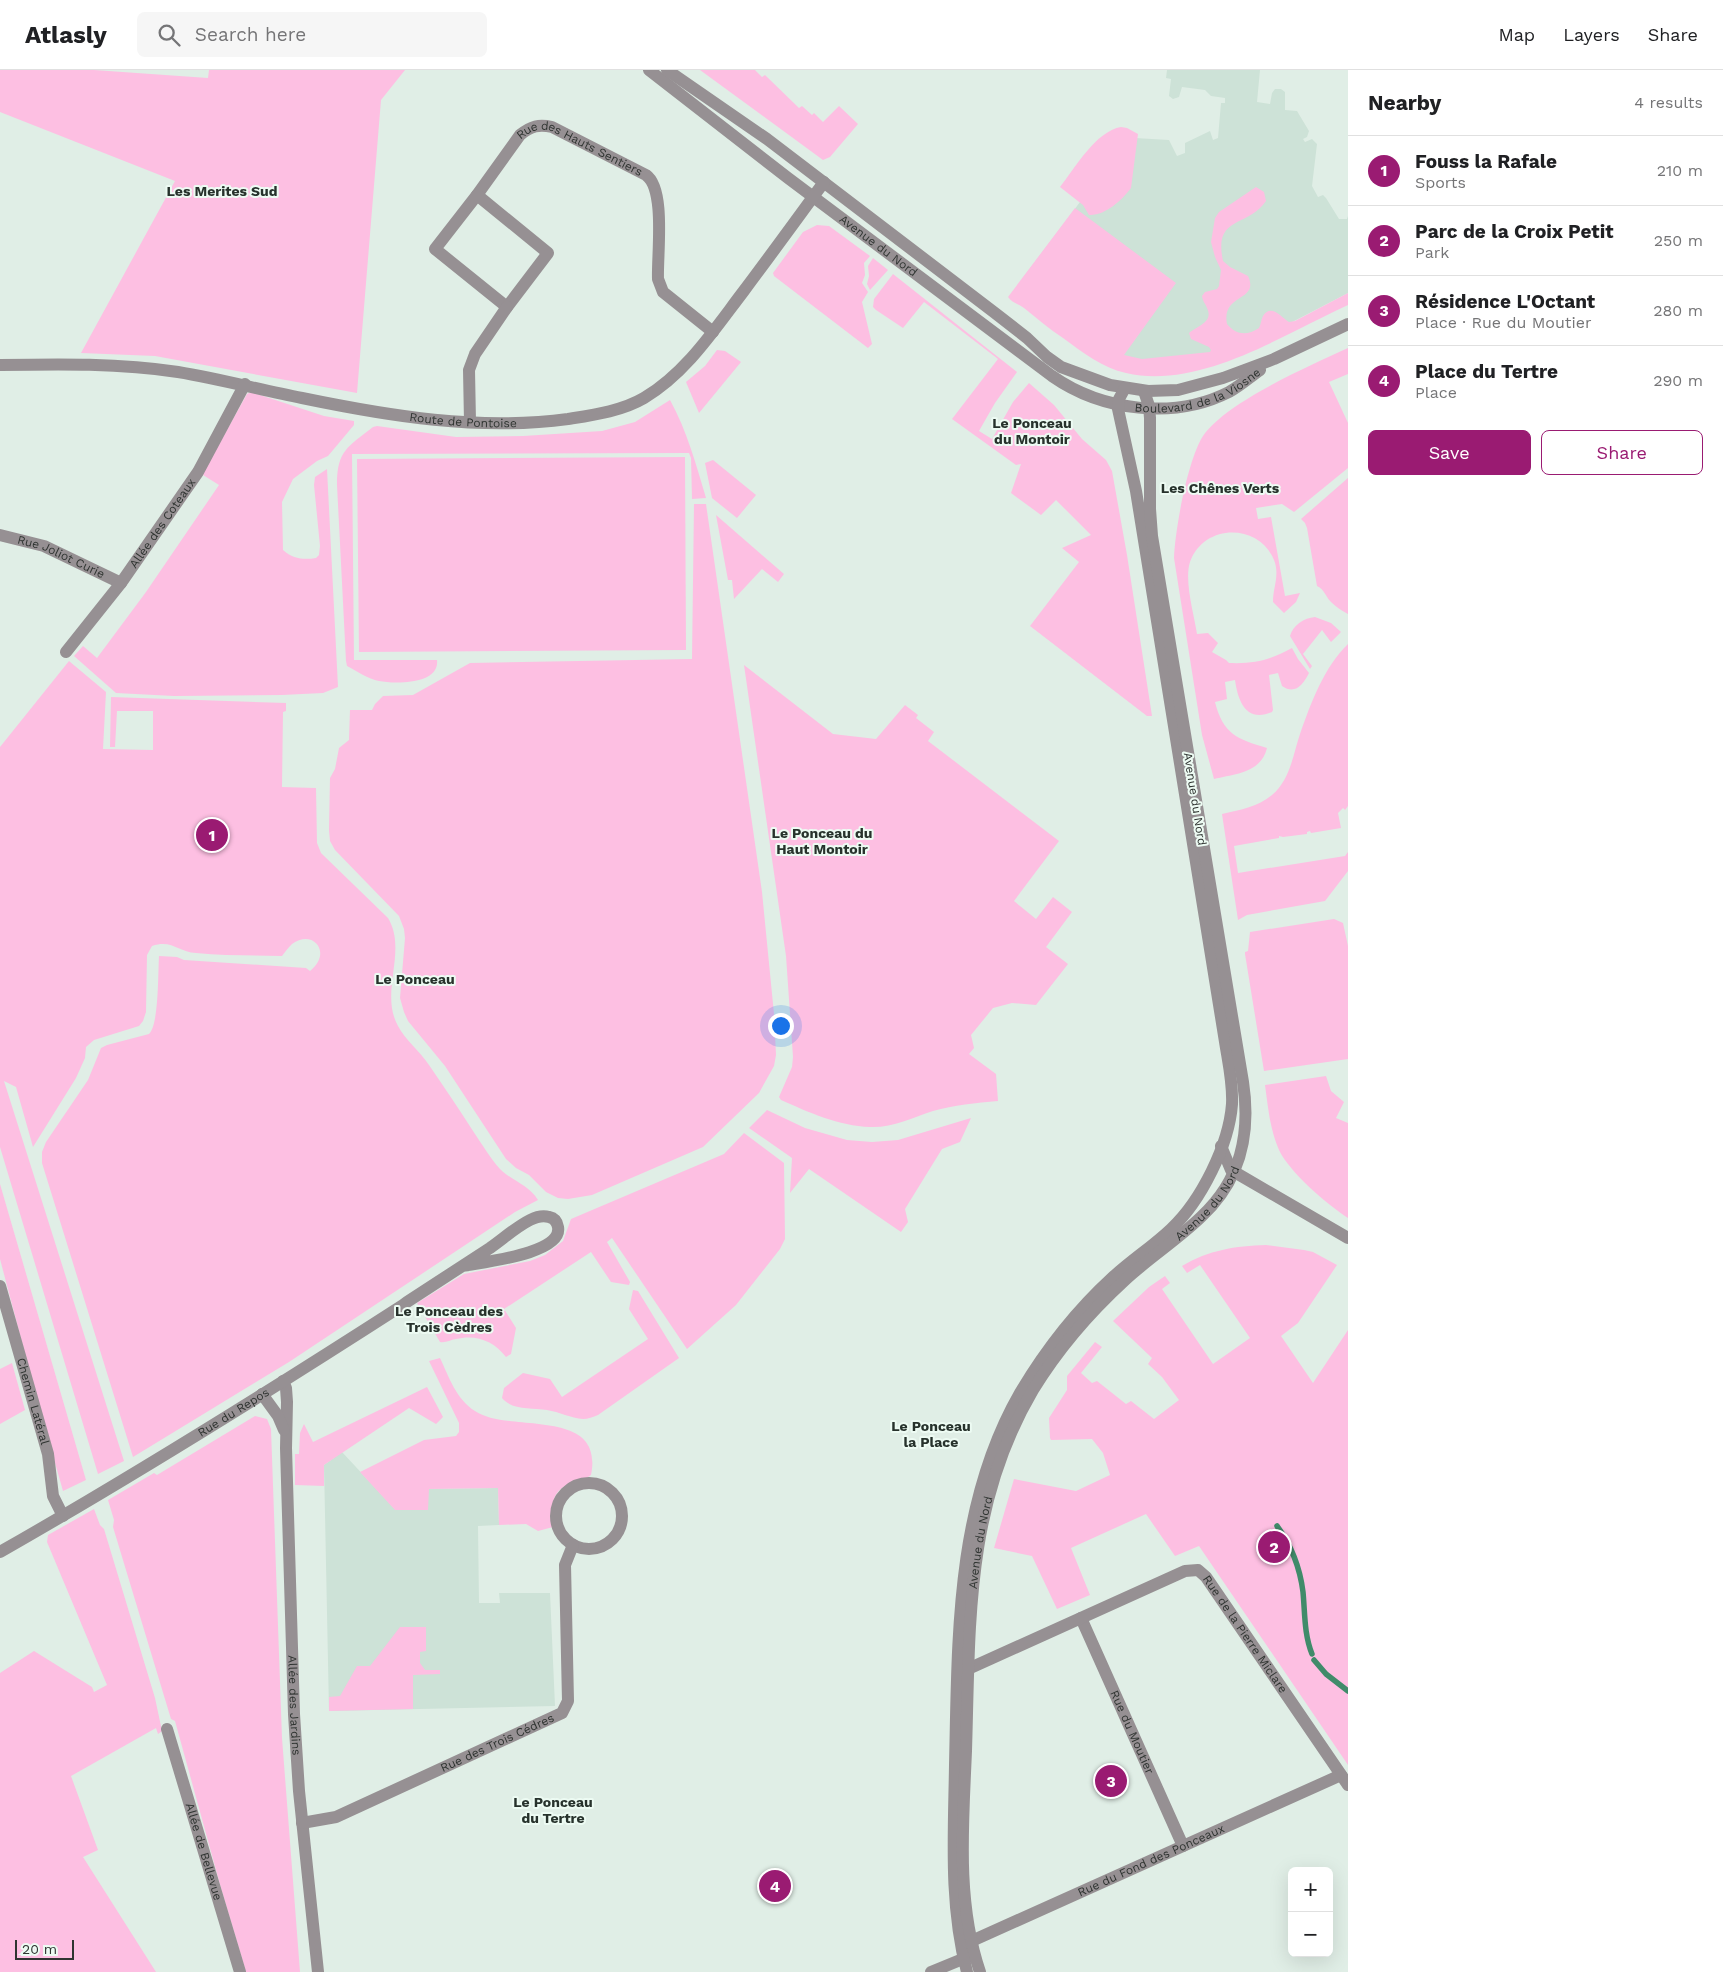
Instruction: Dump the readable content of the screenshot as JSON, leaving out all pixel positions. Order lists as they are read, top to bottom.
{
  "streets": {
    "street": [
      "Rue des Hauts Sentiers",
      "Avenue du Nord",
      "Boulevard de la Viosne",
      "Route de Pontoise",
      "Allée des Coteaux",
      "Rue Joliot Curie",
      "Chemin Latéral",
      "Rue du Repos",
      "Rue de la Pierre Miclare",
      "Allée des Jardins",
      "Rue du Moutier",
      "Rue des Trois Cédres",
      "Allée de Bellevue",
      "Rue du Fond des Ponceaux"
    ]
  },
  "crossings": [
    ["Rue des Hauts Sentiers", "Route de Pontoise"],
    ["Avenue du Nord", "Boulevard de la Viosne"],
    ["Avenue du Nord", "Route de Pontoise"],
    ["Avenue du Nord", "Rue de la Pierre Miclare"],
    ["Avenue du Nord", "Rue du Fond des Ponceaux"],
    ["Route de Pontoise", "Allée des Coteaux"],
    ["Allée des Coteaux", "Rue Joliot Curie"],
    ["Chemin Latéral", "Rue du Repos"],
    ["Rue du Repos", "Allée des Jardins"],
    ["Rue de la Pierre Miclare", "Rue du Moutier"],
    ["Rue de la Pierre Miclare", "Rue du Fond des Ponceaux"],
    ["Allée des Jardins", "Rue des Trois Cédres"],
    ["Rue du Moutier", "Rue du Fond des Ponceaux"]
  ],
  "districts": [
    "Les Merites Sud",
    "Le Ponceau du Montoir",
    "Les Chênes Verts",
    "Le Ponceau du Haut Montoir",
    "Le Ponceau",
    "Le Ponceau des Trois Cèdres",
    "Le Ponceau la Place",
    "Le Ponceau du Tertre"
  ],
  "scale_bar": "20 m",
  "page": {
    "header": "Atlasly",
    "search": "Search here",
    "nav": ["Map", "Layers", "Share"],
    "heading": ["Nearby", "4 results"],
    "list": [
      {
        "mark": "1",
        "name": "Fouss la Rafale",
        "note": "Sports",
        "value": "210 m"
      },
      {
        "mark": "2",
        "name": "Parc de la Croix Petit",
        "note": "Park",
        "value": "250 m"
      },
      {
        "mark": "3",
        "name": "Résidence L'Octant",
        "note": "Place · Rue du Moutier",
        "value": "280 m"
      },
      {
        "mark": "4",
        "name": "Place du Tertre",
        "note": "Place",
        "value": "290 m"
      }
    ],
    "buttons": ["Save", "Share"],
    "pins": [
      "1",
      "2",
      "3",
      "4"
    ],
    "map_buttons": ["+", "−"],
    "scale": "20 m"
  }
}
